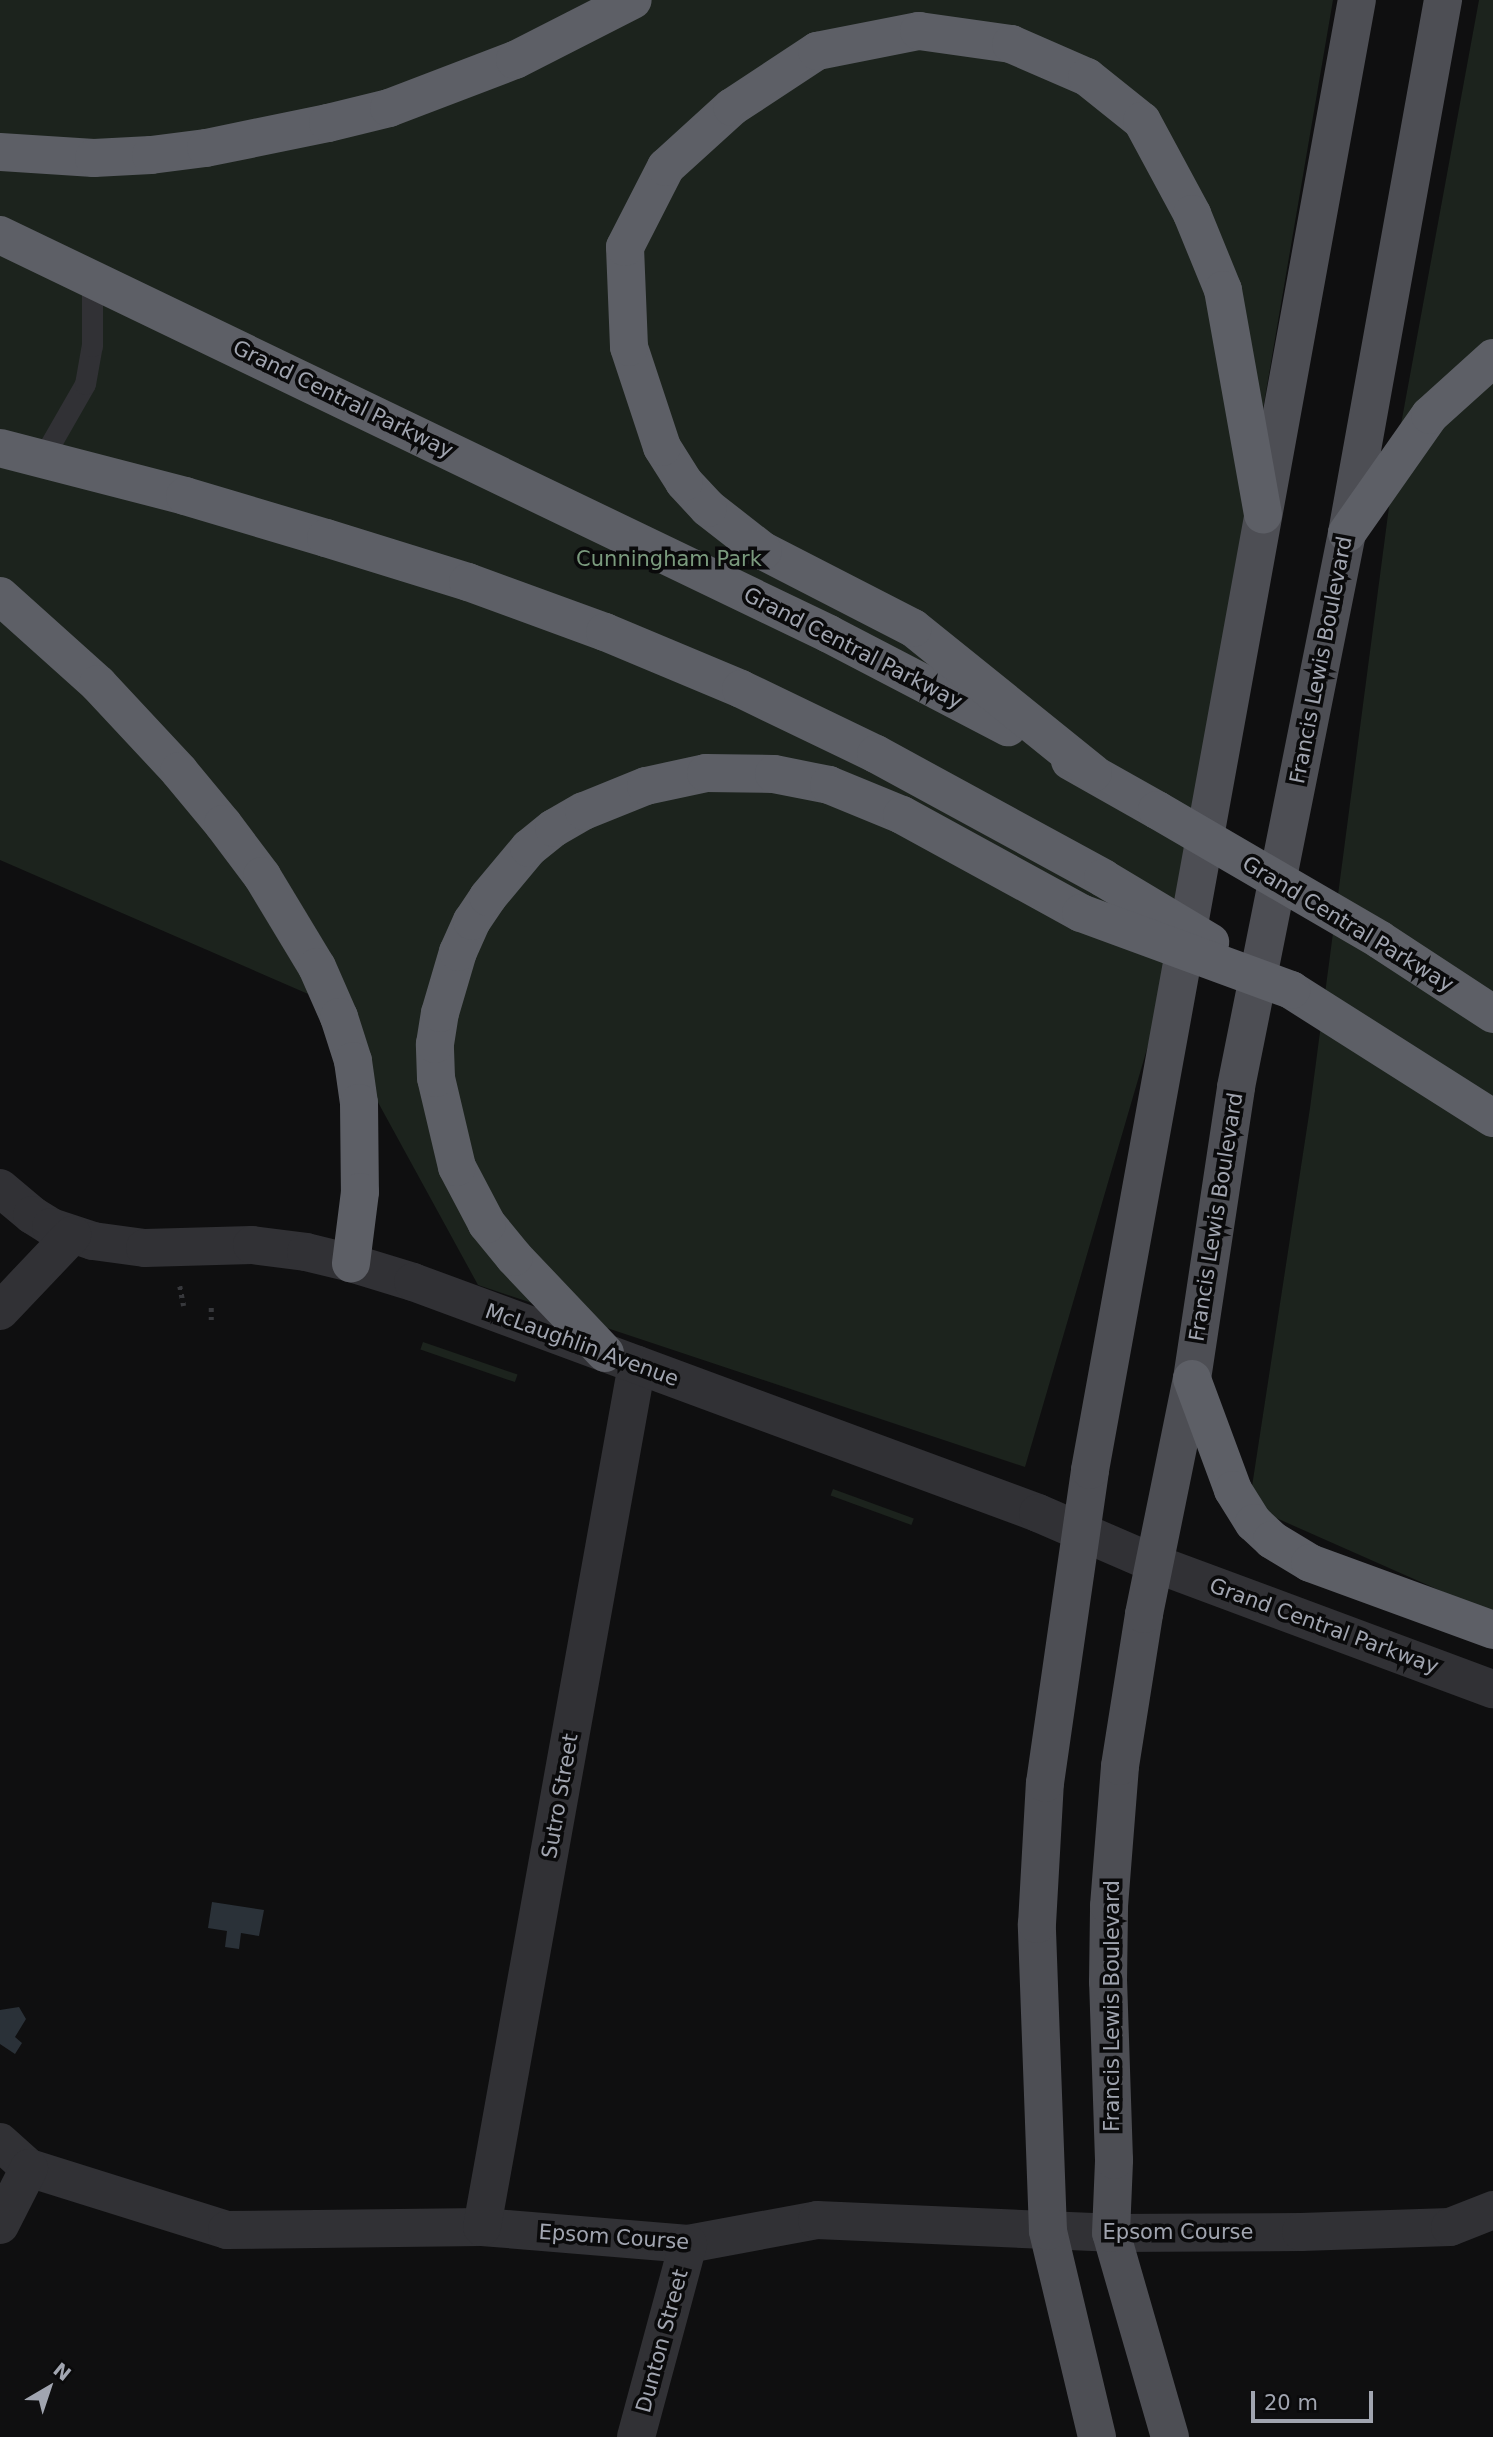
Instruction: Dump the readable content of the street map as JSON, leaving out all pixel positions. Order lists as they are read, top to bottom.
{
  "streets": {
    "highway": ["Grand Central Parkway"],
    "main road": ["Francis Lewis Boulevard"],
    "street": [
      "McLaughlin Avenue",
      "Sutro Street",
      "Epsom Course",
      "Dunton Street"
    ]
  },
  "crossings": [
    ["Grand Central Parkway", "Francis Lewis Boulevard"],
    ["Grand Central Parkway", "McLaughlin Avenue"],
    ["Francis Lewis Boulevard", "McLaughlin Avenue"],
    ["Francis Lewis Boulevard", "Epsom Course"],
    ["McLaughlin Avenue", "Sutro Street"],
    ["Sutro Street", "Epsom Course"],
    ["Epsom Course", "Dunton Street"]
  ],
  "parks": ["Cunningham Park"],
  "scale_bar": "20 m",
  "north": "top right"
}
